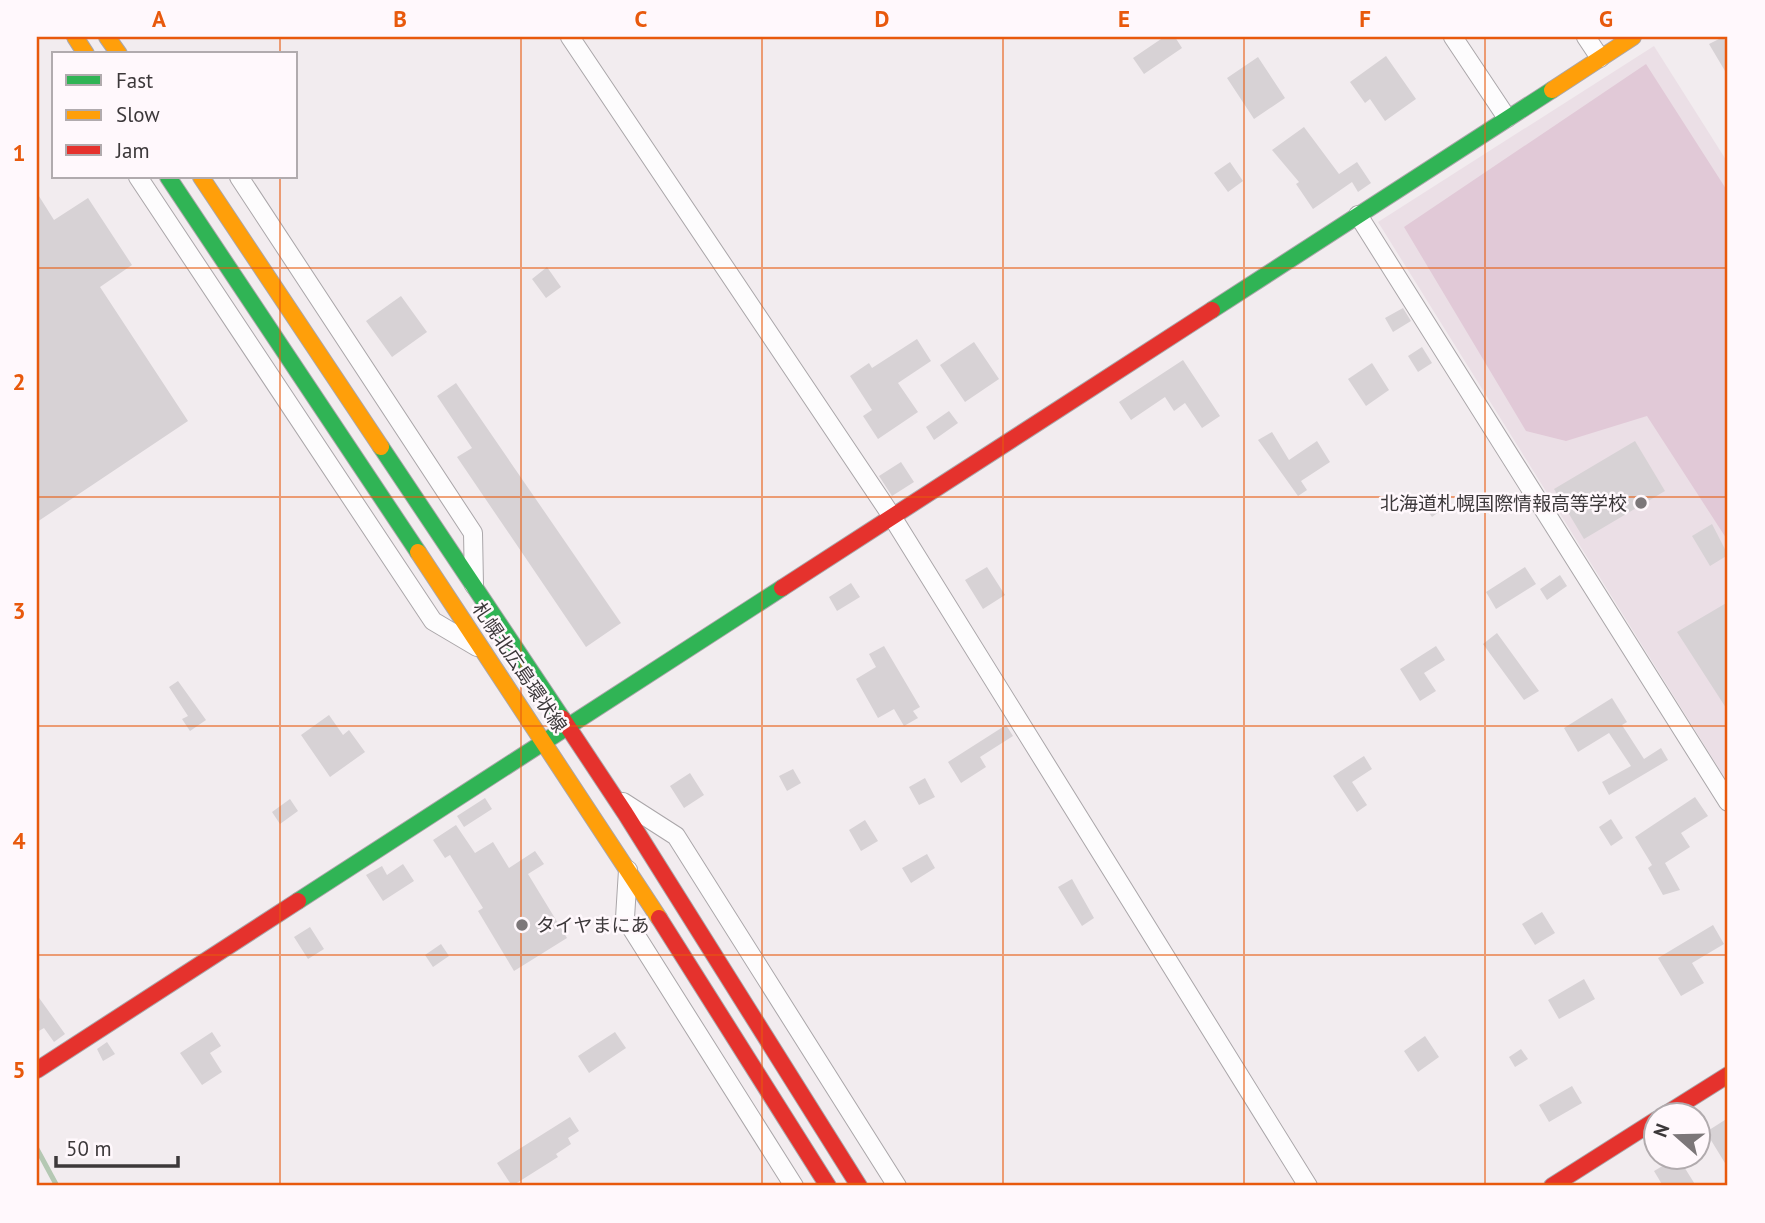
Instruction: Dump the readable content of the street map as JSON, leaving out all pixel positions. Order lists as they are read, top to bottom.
{
  "streets": {
    "main road": ["札幌北広島環状線"]
  },
  "places": ["北海道札幌国際情報高等学校", "タイヤまにあ"],
  "legend": ["Fast", "Slow", "Jam"],
  "scale_bar": "50 m",
  "north": "left",
  "grid": {
    "columns": [
      "A",
      "B",
      "C",
      "D",
      "E",
      "F",
      "G"
    ],
    "rows": [
      "1",
      "2",
      "3",
      "4",
      "5"
    ]
  }
}
